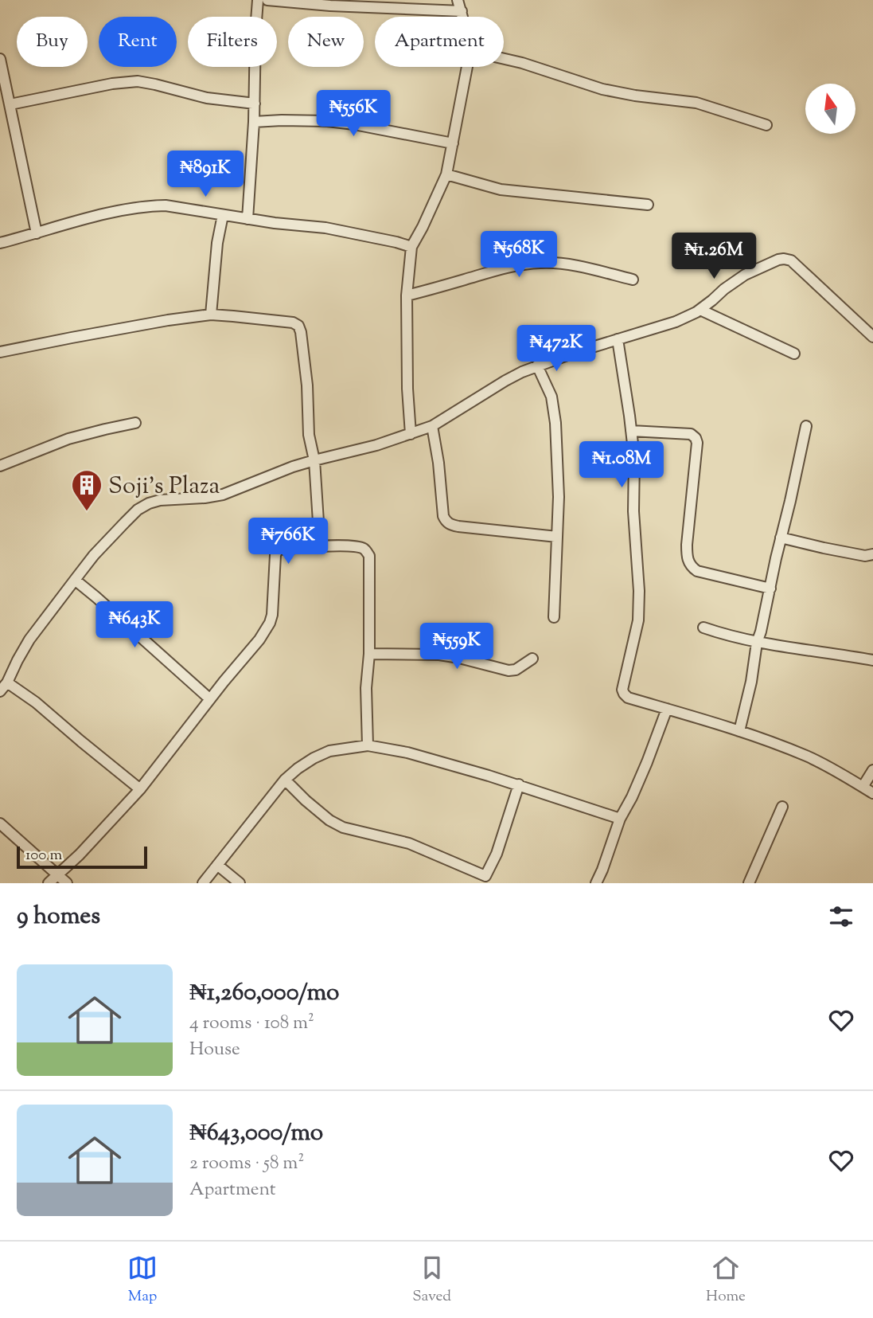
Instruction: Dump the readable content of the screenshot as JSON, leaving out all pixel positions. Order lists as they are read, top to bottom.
{
  "places": {
    "building": ["Soji's Plaza"]
  },
  "scale_bar": "100 m",
  "north": "top",
  "page": {
    "chip": [
      "Buy",
      "Rent",
      "Filters",
      "New",
      "Apartment"
    ],
    "price": [
      "₦556K",
      "₦891K",
      "₦568K",
      "₦1.26M",
      "₦472K",
      "₦1.08M",
      "₦766K",
      "₦643K",
      "₦559K"
    ],
    "scale": "100 m",
    "heading": "9 homes",
    "list": [
      {
        "name": "₦1,260,000/mo",
        "note": "4 rooms · 108 m² · House"
      },
      {
        "name": "₦643,000/mo",
        "note": "2 rooms · 58 m² · Apartment"
      }
    ],
    "tabs": ["Map", "Saved", "Home"]
  }
}
